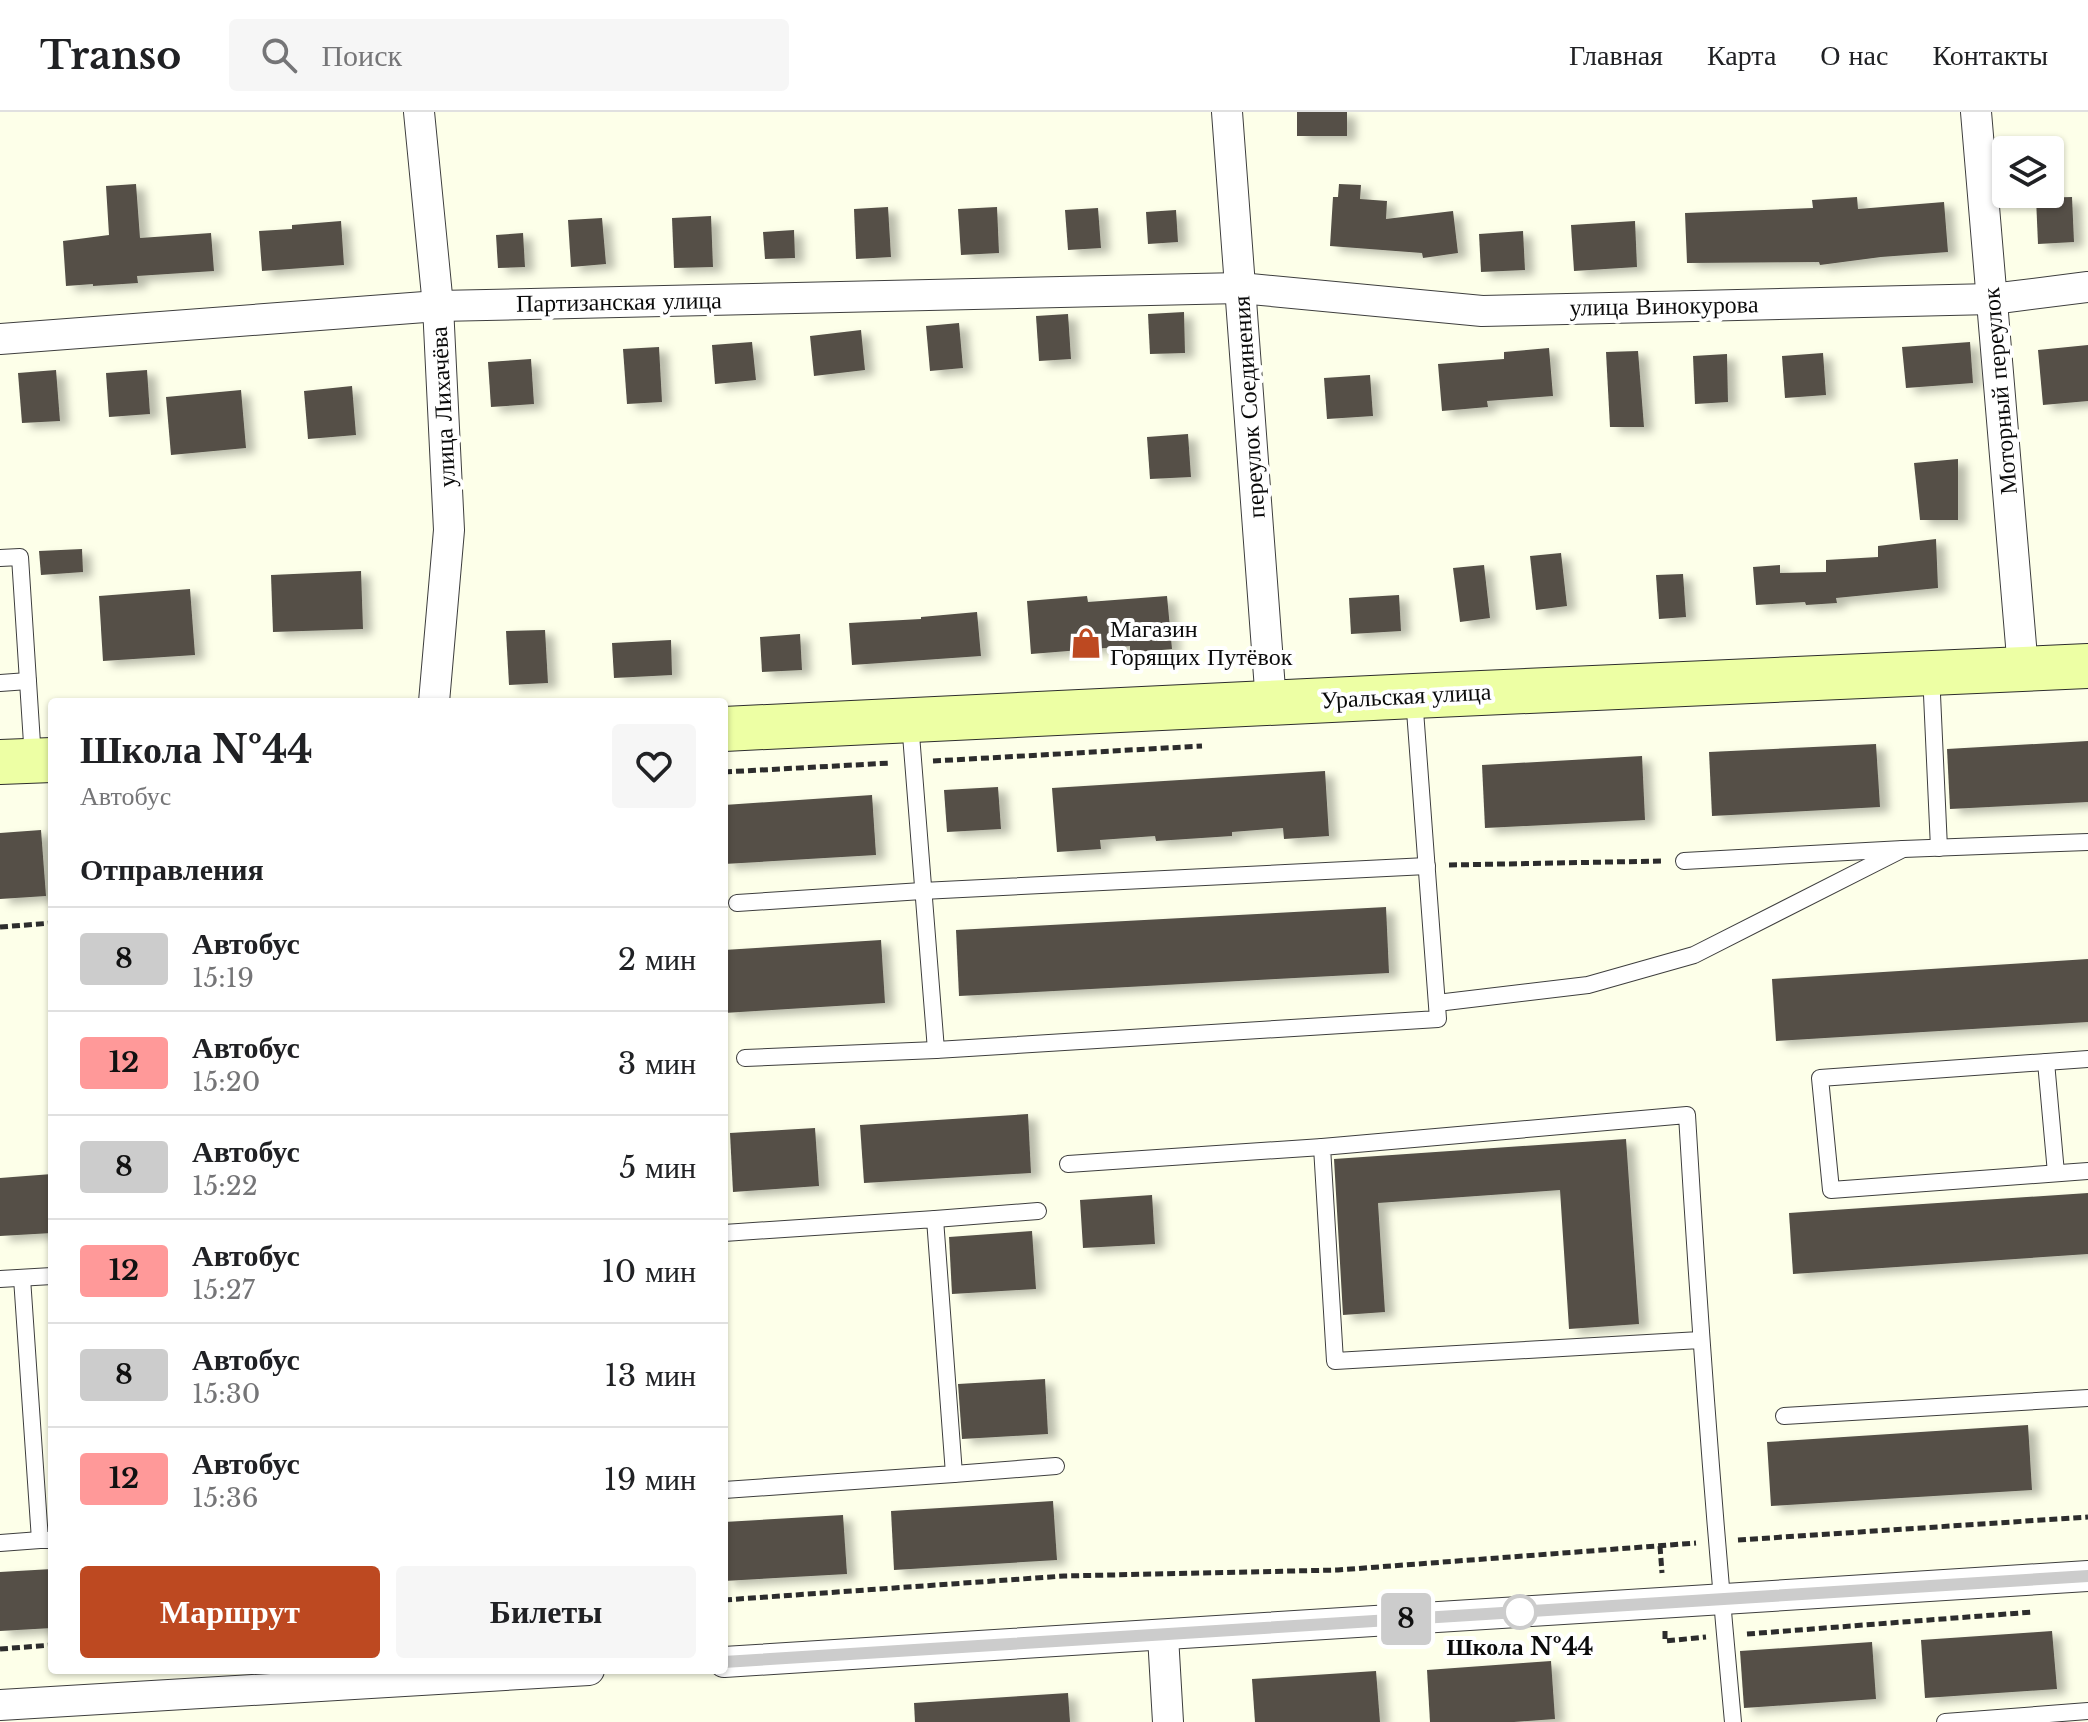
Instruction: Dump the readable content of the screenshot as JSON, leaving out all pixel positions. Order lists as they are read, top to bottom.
{
  "streets": {
    "street": [
      "Партизанская улица",
      "улица Винокурова",
      "Моторный переулок",
      "улица Лихачёва",
      "переулок Соединения",
      "Уральская улица"
    ]
  },
  "crossings": [
    ["Партизанская улица", "улица Винокурова"],
    ["Партизанская улица", "улица Лихачёва"],
    ["Партизанская улица", "переулок Соединения"],
    ["улица Винокурова", "Моторный переулок"],
    ["улица Винокурова", "переулок Соединения"],
    ["Моторный переулок", "Уральская улица"],
    ["переулок Соединения", "Уральская улица"]
  ],
  "places": {
    "shop": ["Магазин Горящих Путёвок"],
    "other": ["Школа №44"]
  },
  "lines": ["bus line 8"],
  "page": {
    "header": "Transo",
    "search": "Поиск",
    "nav": [
      "Главная",
      "Карта",
      "О нас",
      "Контакты"
    ],
    "on_map": "8",
    "heading": [
      ["Школа №44", "Автобус"],
      "Отправления"
    ],
    "list": [
      {
        "mark": "8",
        "name": "Автобус",
        "note": "15:19",
        "value": "2 мин"
      },
      {
        "mark": "12",
        "name": "Автобус",
        "note": "15:20",
        "value": "3 мин"
      },
      {
        "mark": "8",
        "name": "Автобус",
        "note": "15:22",
        "value": "5 мин"
      },
      {
        "mark": "12",
        "name": "Автобус",
        "note": "15:27",
        "value": "10 мин"
      },
      {
        "mark": "8",
        "name": "Автобус",
        "note": "15:30",
        "value": "13 мин"
      },
      {
        "mark": "12",
        "name": "Автобус",
        "note": "15:36",
        "value": "19 мин"
      }
    ],
    "buttons": ["Маршрут", "Билеты"]
  }
}
